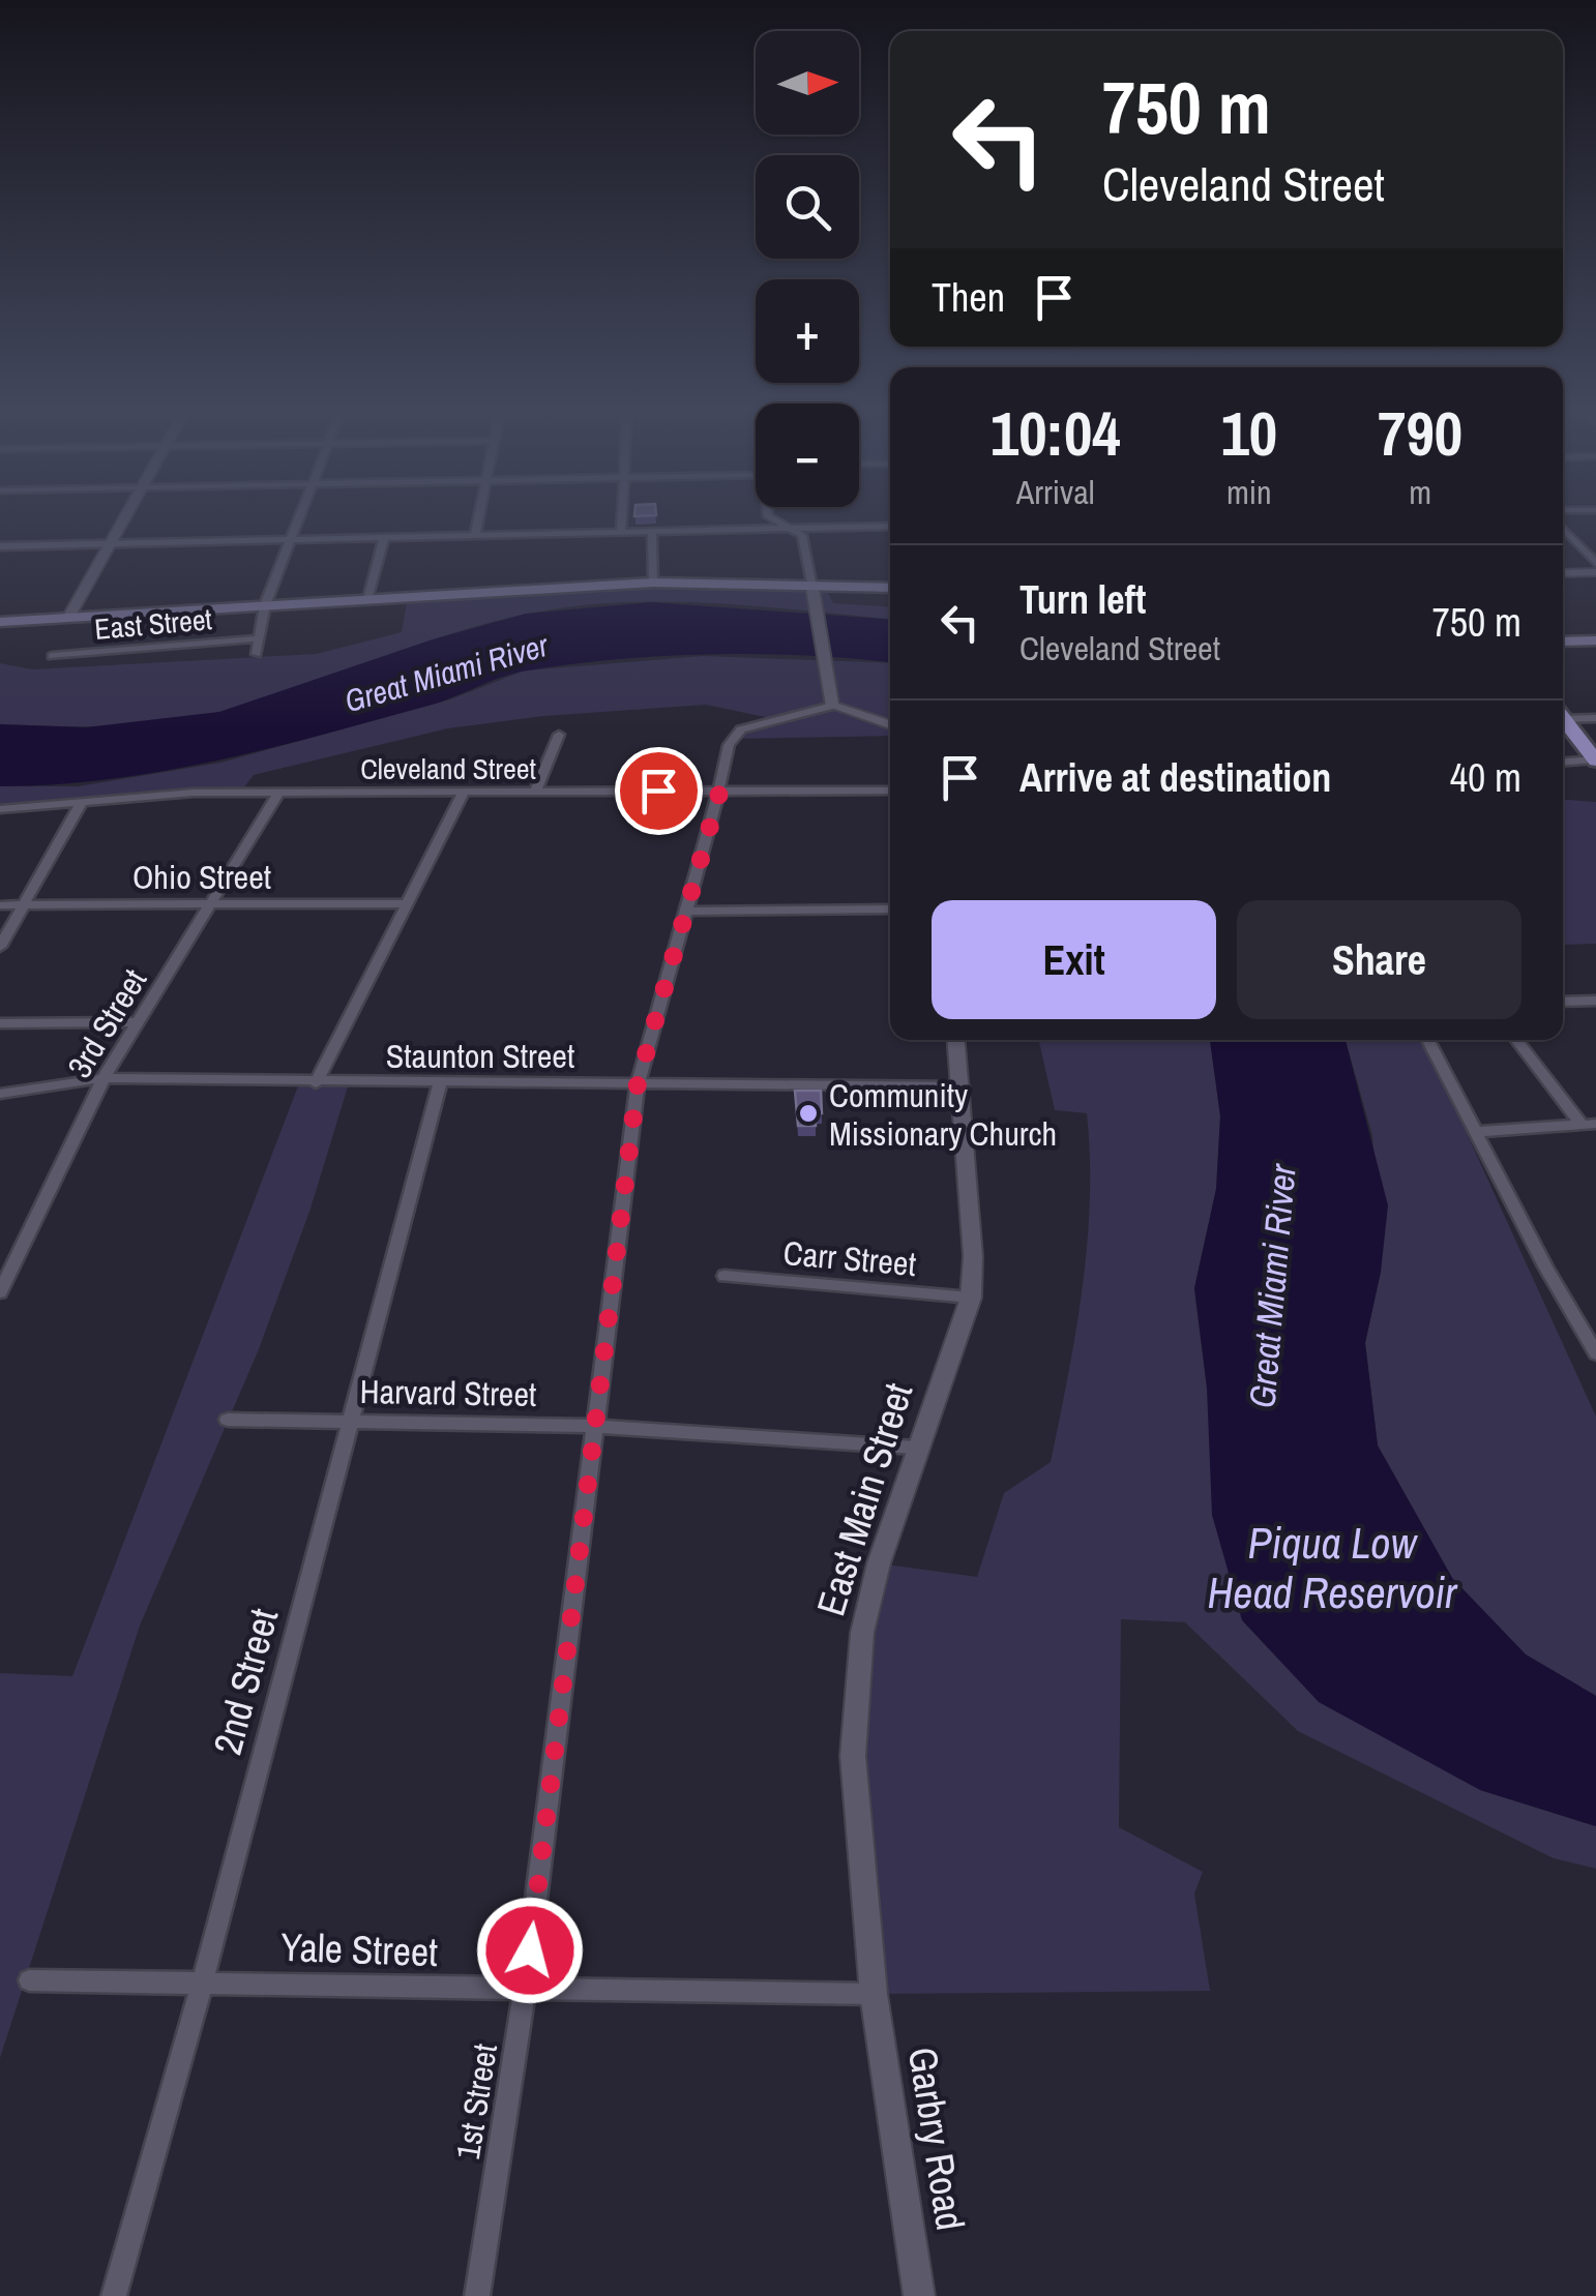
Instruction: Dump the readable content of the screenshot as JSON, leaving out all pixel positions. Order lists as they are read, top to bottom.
{
  "streets": {
    "street": [
      "East Street",
      "Cleveland Street",
      "Ohio Street",
      "3rd Street",
      "Staunton Street",
      "Carr Street",
      "Harvard Street",
      "East Main Street",
      "2nd Street",
      "Yale Street",
      "1st Street",
      "Garbry Road"
    ]
  },
  "crossings": [
    ["Cleveland Street", "3rd Street"],
    ["Cleveland Street", "1st Street"],
    ["Ohio Street", "3rd Street"],
    ["3rd Street", "Staunton Street"],
    ["Staunton Street", "East Main Street"],
    ["Staunton Street", "2nd Street"],
    ["Staunton Street", "1st Street"],
    ["Carr Street", "East Main Street"],
    ["Harvard Street", "East Main Street"],
    ["Harvard Street", "2nd Street"],
    ["Harvard Street", "1st Street"],
    ["East Main Street", "Yale Street"],
    ["East Main Street", "Garbry Road"],
    ["2nd Street", "Yale Street"],
    ["Yale Street", "1st Street"],
    ["Yale Street", "Garbry Road"]
  ],
  "water": ["Great Miami River", "Piqua Low Head Reservoir"],
  "places": ["Community Missionary Church"],
  "north": "right",
  "page": {
    "map_buttons": ["+", "−"],
    "turn": ["750 m", "Cleveland Street"],
    "then": "Then",
    "eta": [
      "10:04",
      "Arrival",
      "10",
      "min",
      "790",
      "m"
    ],
    "list": [
      {
        "name": "Turn left",
        "note": "Cleveland Street",
        "value": "750 m"
      },
      {
        "name": "Arrive at destination",
        "value": "40 m"
      }
    ],
    "buttons": ["Exit", "Share"]
  }
}
